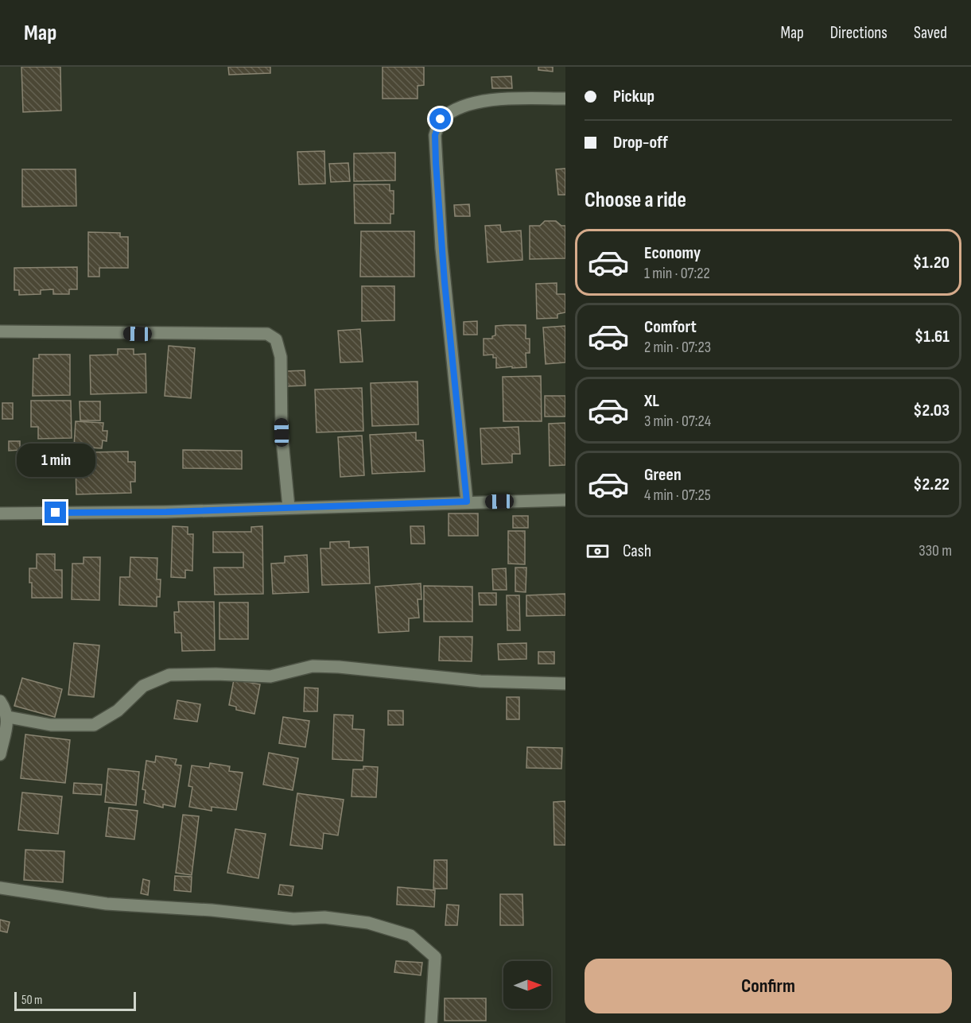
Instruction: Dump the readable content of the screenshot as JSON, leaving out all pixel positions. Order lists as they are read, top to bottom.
{
  "scale_bar": "50 m",
  "north": "right",
  "page": {
    "header": "Map",
    "nav": ["Map", "Directions", "Saved"],
    "banner": ["Pickup", "Drop-off"],
    "heading": "Choose a ride",
    "list": [
      {
        "name": "Economy",
        "note": "1 min · 07:22",
        "value": "$1.20"
      },
      {
        "name": "Comfort",
        "note": "2 min · 07:23",
        "value": "$1.61"
      },
      {
        "name": "XL",
        "note": "3 min · 07:24",
        "value": "$2.03"
      },
      {
        "name": "Green",
        "note": "4 min · 07:25",
        "value": "$2.22"
      }
    ],
    "bubble": "1 min",
    "pay": ["Cash", "330 m"],
    "buttons": "Confirm",
    "scale": "50 m"
  }
}
